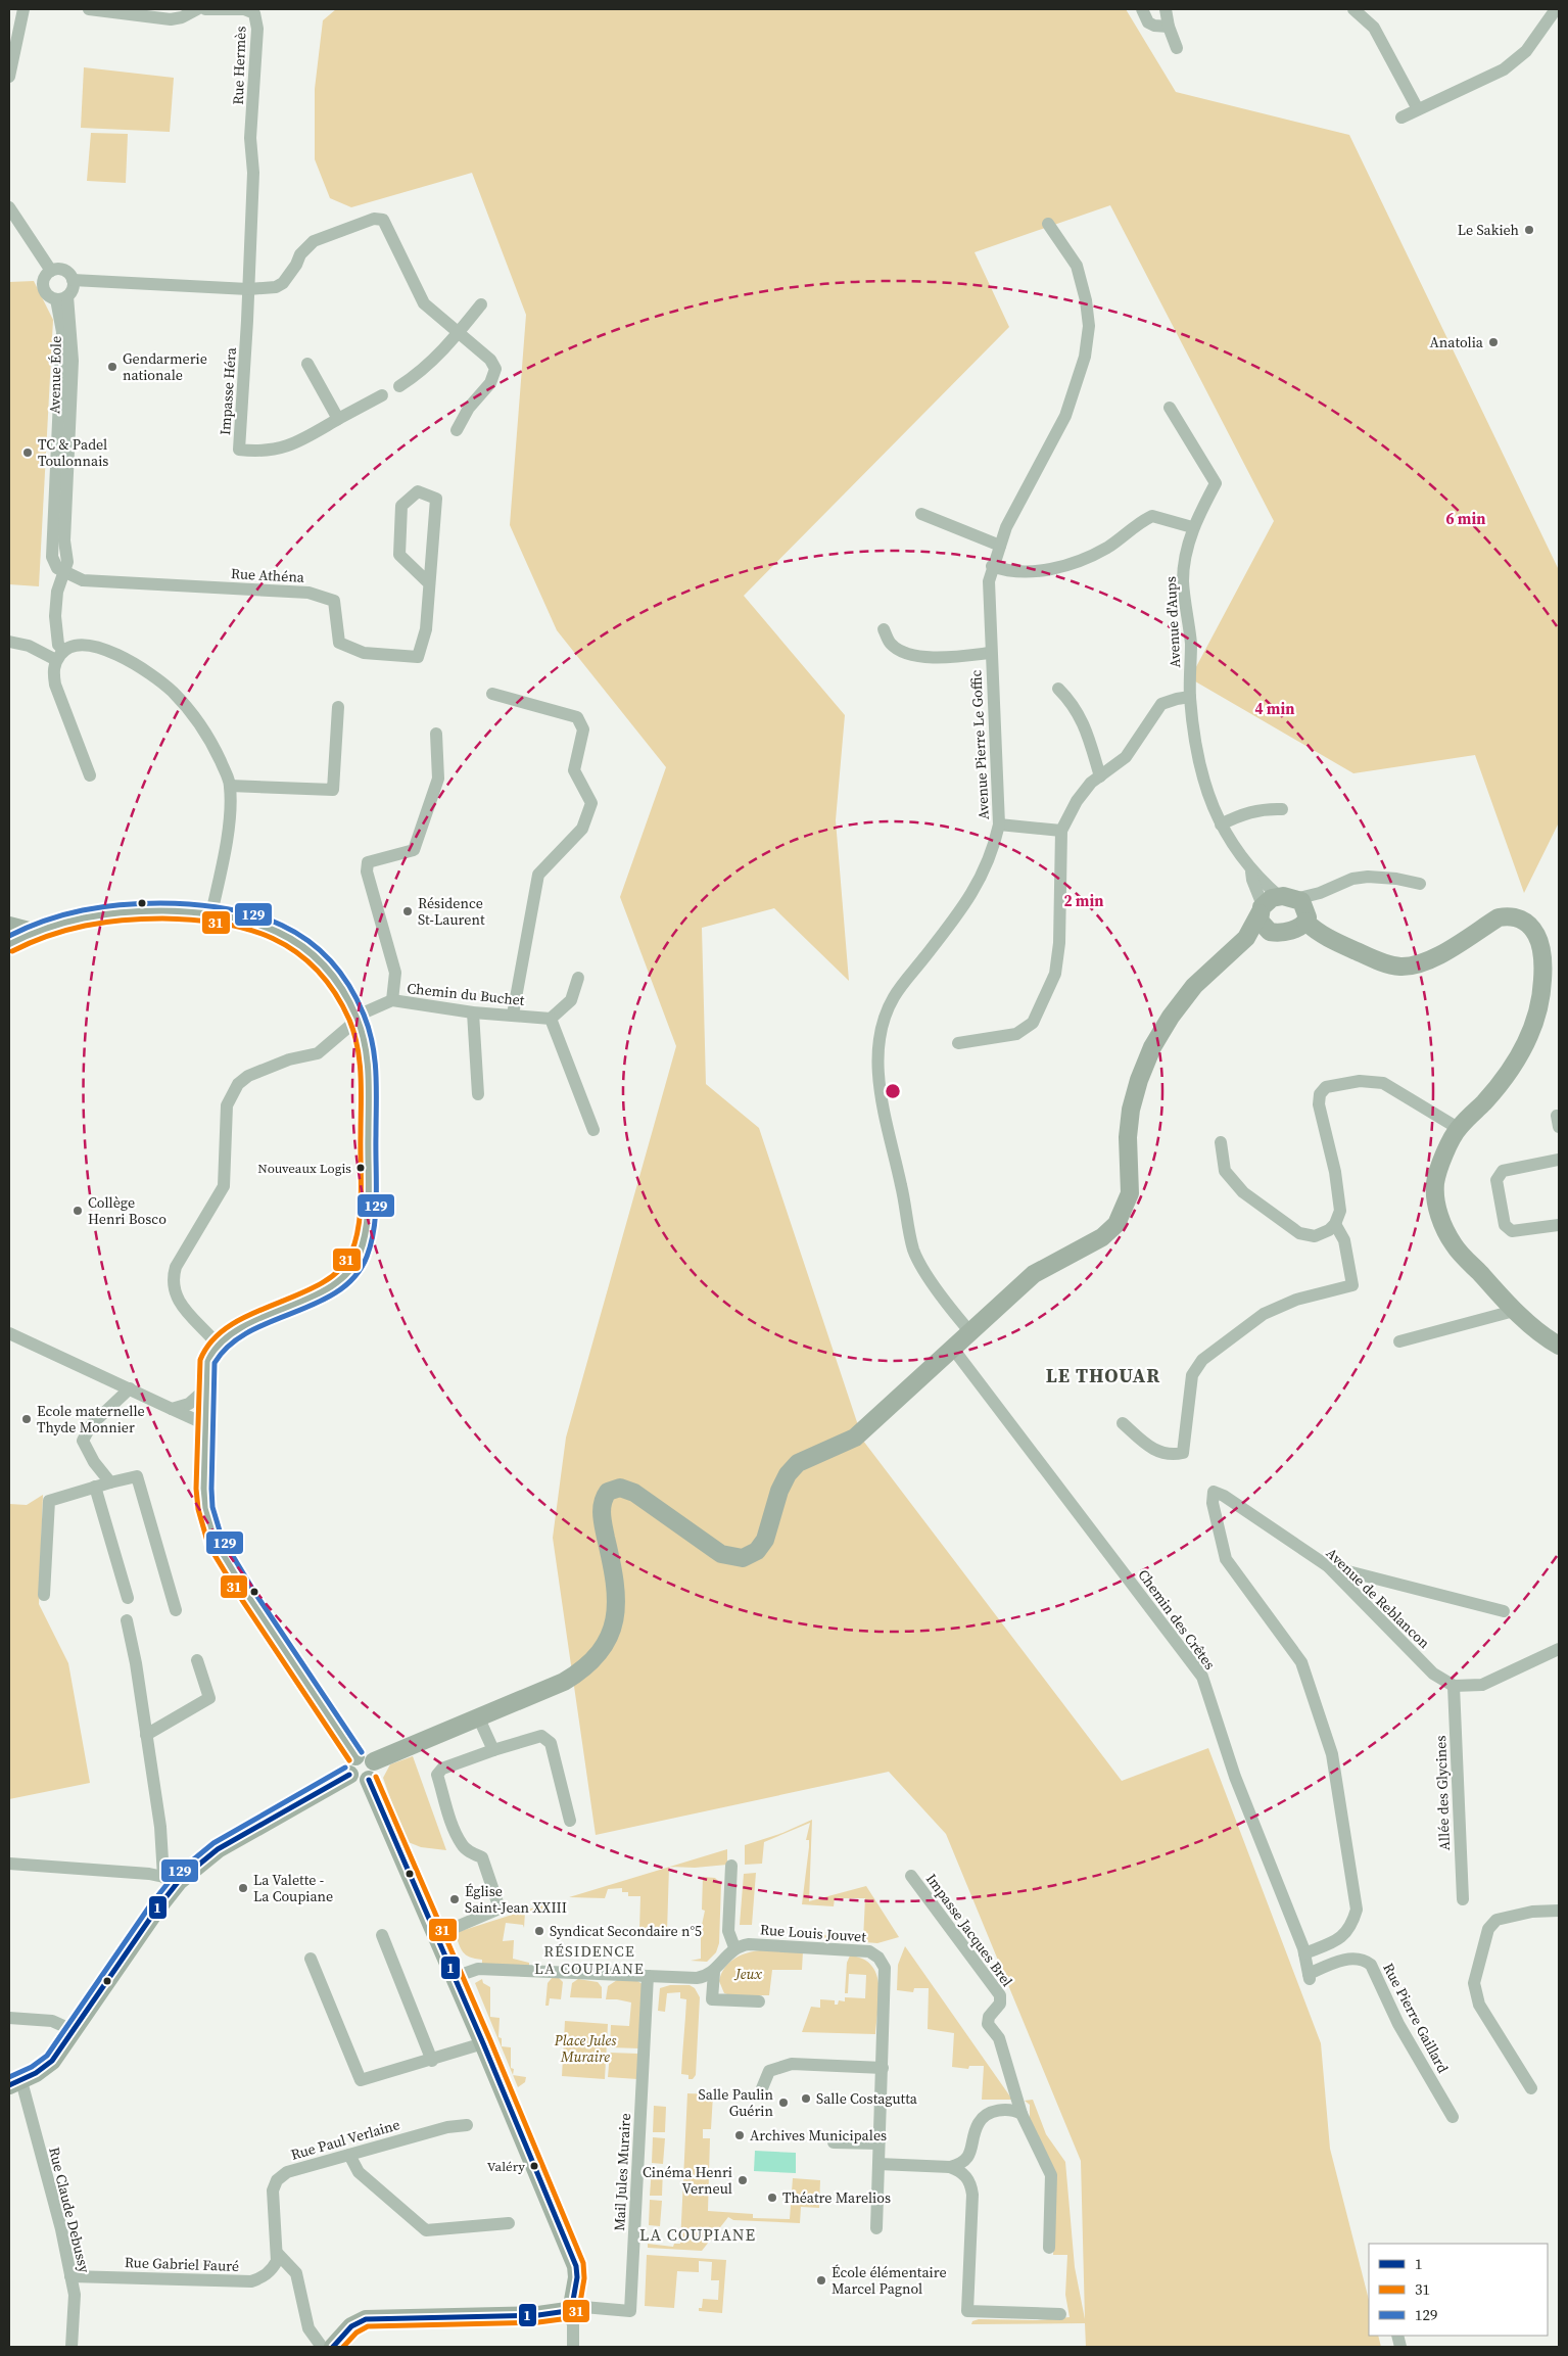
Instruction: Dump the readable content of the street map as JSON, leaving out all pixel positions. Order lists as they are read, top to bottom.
{
  "streets": {
    "street": [
      "Rue Hermès",
      "Avenue Éole",
      "Impasse Héra",
      "Rue Athéna",
      "Avenue d'Aups",
      "Avenue Pierre Le Goffic",
      "Chemin du Buchet",
      "Avenue de Reblancon",
      "Chemin des Crêtes",
      "Allée des Glycines",
      "Impasse Jacques Brel",
      "Rue Louis Jouvet",
      "Rue Pierre Gaillard",
      "Rue Paul Verlaine",
      "Mail Jules Muraire",
      "Rue Claude Debussy",
      "Rue Gabriel Fauré"
    ]
  },
  "crossings": [
    ["Rue Hermès", "Impasse Héra"],
    ["Avenue Éole", "Rue Athéna"],
    ["Avenue de Reblancon", "Chemin des Crêtes"],
    ["Avenue de Reblancon", "Allée des Glycines"],
    ["Chemin des Crêtes", "Rue Pierre Gaillard"],
    ["Rue Paul Verlaine", "Rue Gabriel Fauré"],
    ["Rue Claude Debussy", "Rue Gabriel Fauré"]
  ],
  "districts": ["LE THOUAR", "RÉSIDENCE LA COUPIANE", "LA COUPIANE"],
  "parks": ["Jeux", "Place Jules Muraire"],
  "places": [
    "Le Sakieh",
    "Anatolia",
    "Gendarmerie nationale",
    "TC & Padel Toulonnais",
    "Résidence St-Laurent",
    "Nouveaux Logis",
    "Collège Henri Bosco",
    "Ecole maternelle Thyde Monnier",
    "La Valette - La Coupiane",
    "Église Saint-Jean XXIII",
    "Syndicat Secondaire n°5",
    "Salle Costagutta",
    "Salle Paulin Guérin",
    "Archives Municipales",
    "Valéry",
    "Cinéma Henri Verneul",
    "Théatre Marelios",
    "École élémentaire Marcel Pagnol"
  ],
  "lines": ["transit line 129", "transit line 31", "transit line 1"],
  "legend": ["1", "31", "129"],
  "rings": ["6 min", "4 min", "2 min"]
}
